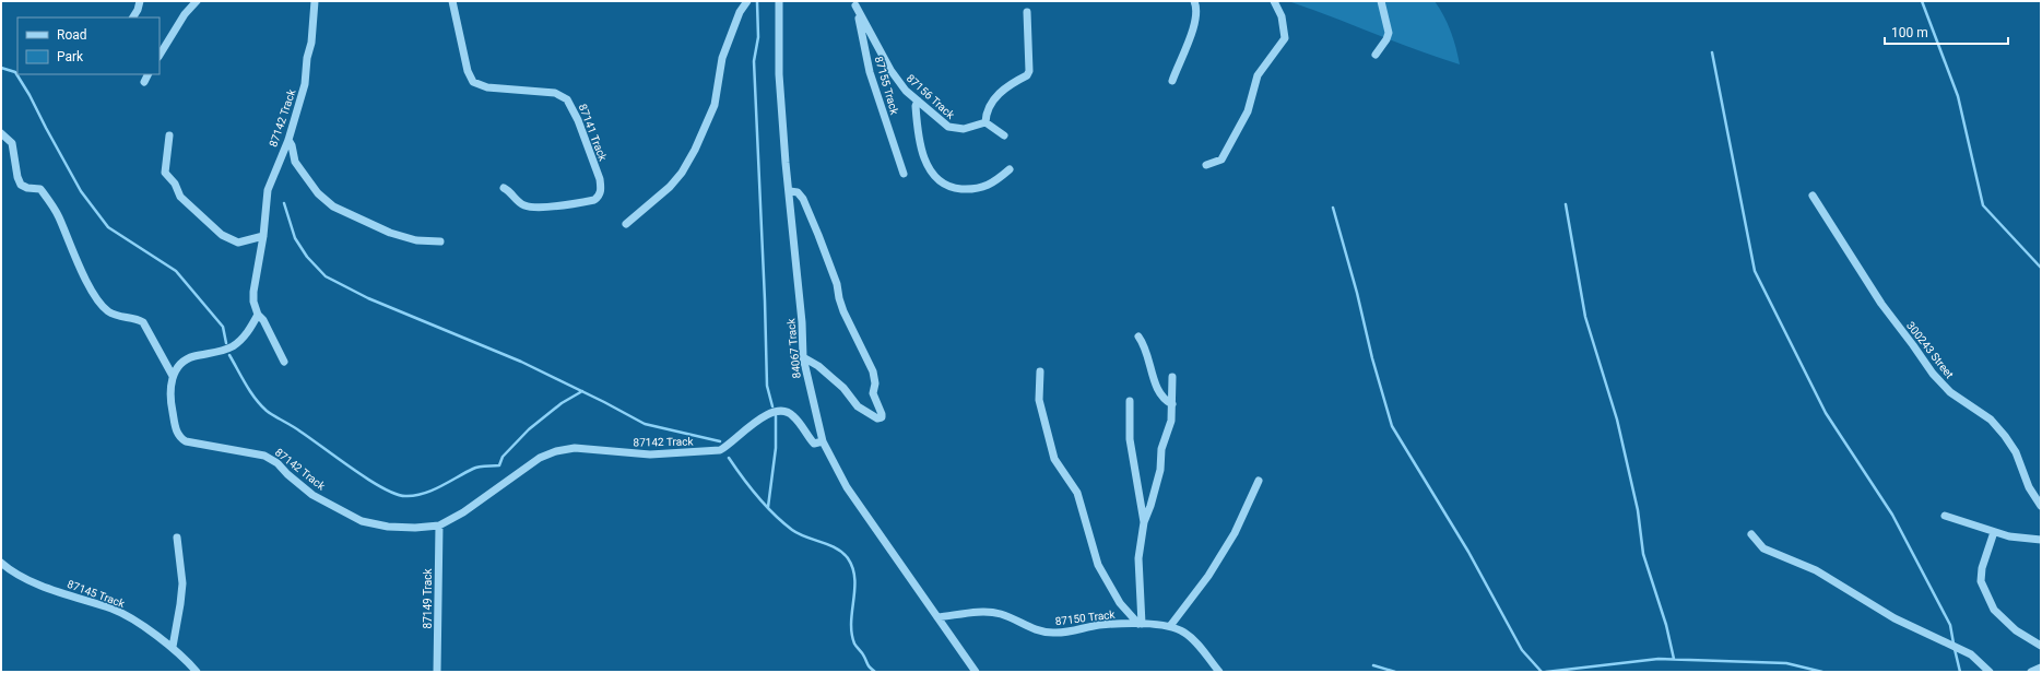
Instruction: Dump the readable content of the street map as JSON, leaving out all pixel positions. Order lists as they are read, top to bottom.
{
  "streets": {
    "street": [
      "87155 Track",
      "87156 Track",
      "87142 Track",
      "87141 Track",
      "84067 Track",
      "300243 Street",
      "87145 Track",
      "87149 Track",
      "87150 Track"
    ]
  },
  "crossings": [
    ["87155 Track", "87156 Track"],
    ["87142 Track", "84067 Track"],
    ["87142 Track", "87149 Track"],
    ["84067 Track", "87150 Track"]
  ],
  "legend": ["Road", "Park"],
  "scale_bar": "100 m"
}
